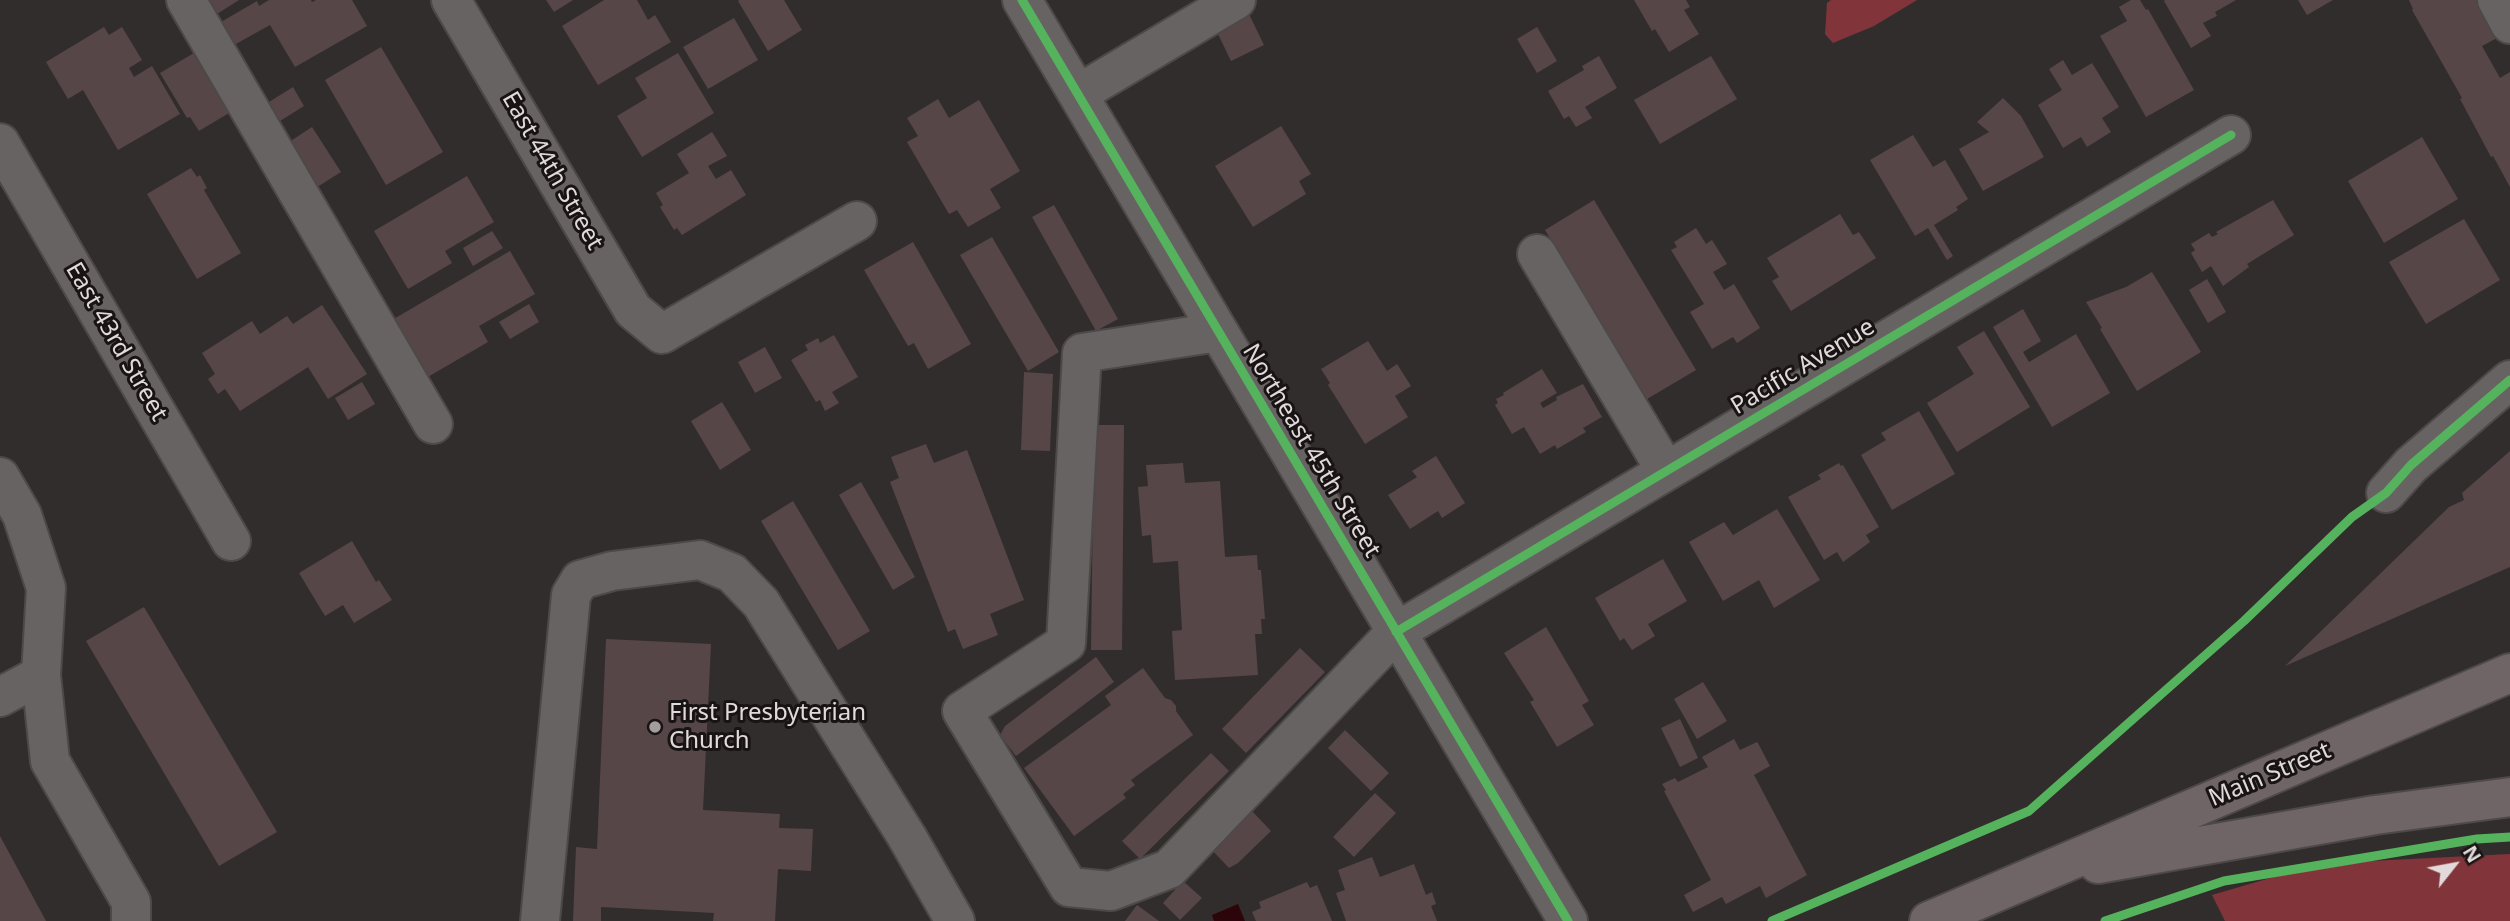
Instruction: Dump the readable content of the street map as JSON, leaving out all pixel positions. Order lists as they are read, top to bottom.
{
  "streets": {
    "main road": ["Main Street"],
    "street": [
      "East 44th Street",
      "East 43rd Street",
      "Pacific Avenue",
      "Northeast 45th Street"
    ]
  },
  "crossings": [
    ["Pacific Avenue", "Northeast 45th Street"]
  ],
  "places": ["First Presbyterian Church"],
  "north": "top right"
}
